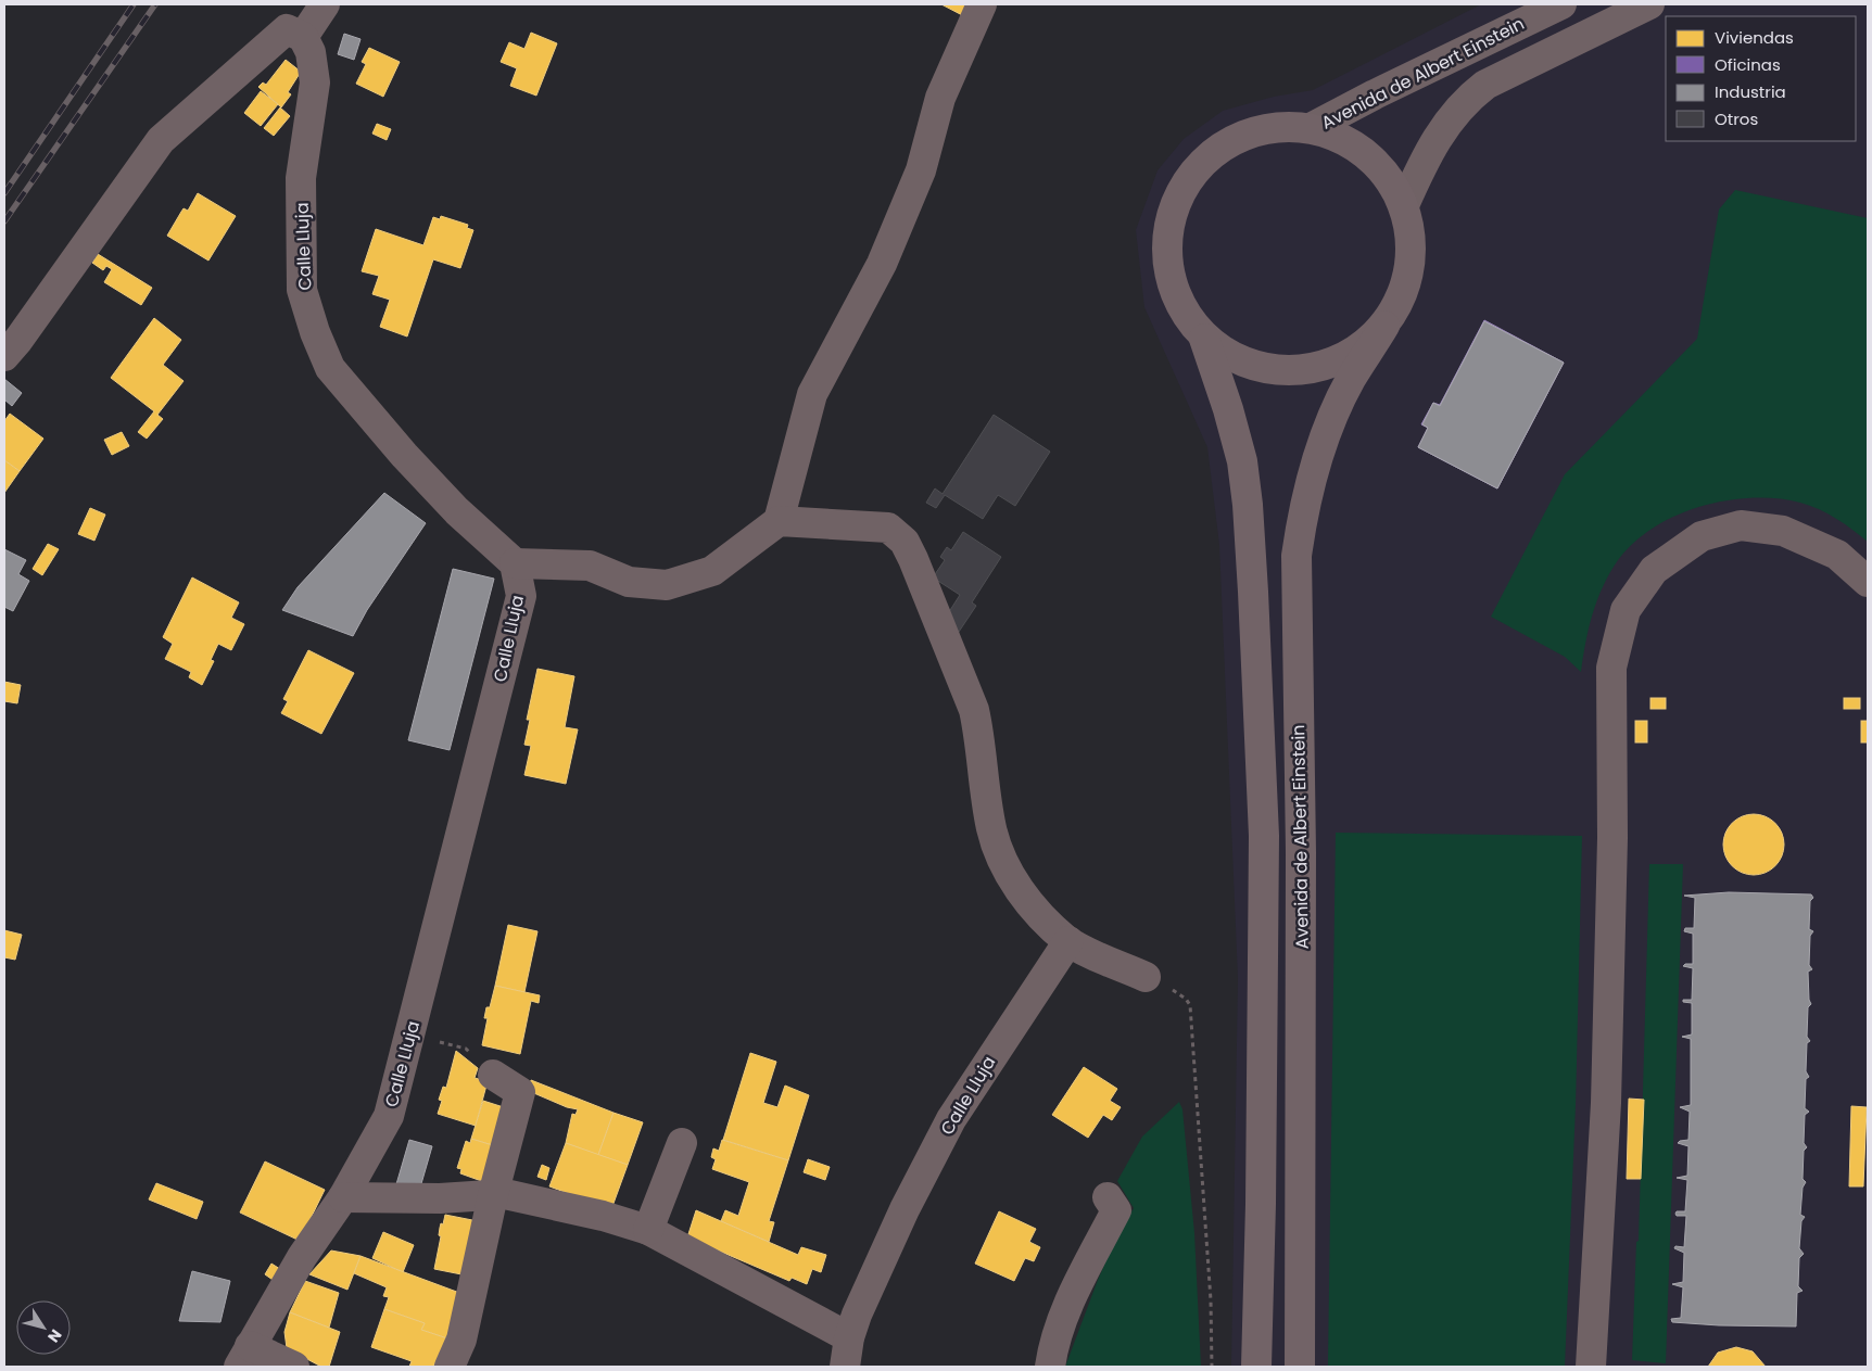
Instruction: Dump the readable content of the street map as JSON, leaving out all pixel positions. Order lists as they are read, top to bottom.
{
  "streets": {
    "main road": ["Avenida de Albert Einstein"],
    "street": ["Calle Lluja"]
  },
  "legend": [
    "Viviendas",
    "Oficinas",
    "Industria",
    "Otros"
  ],
  "north": "bottom right"
}
